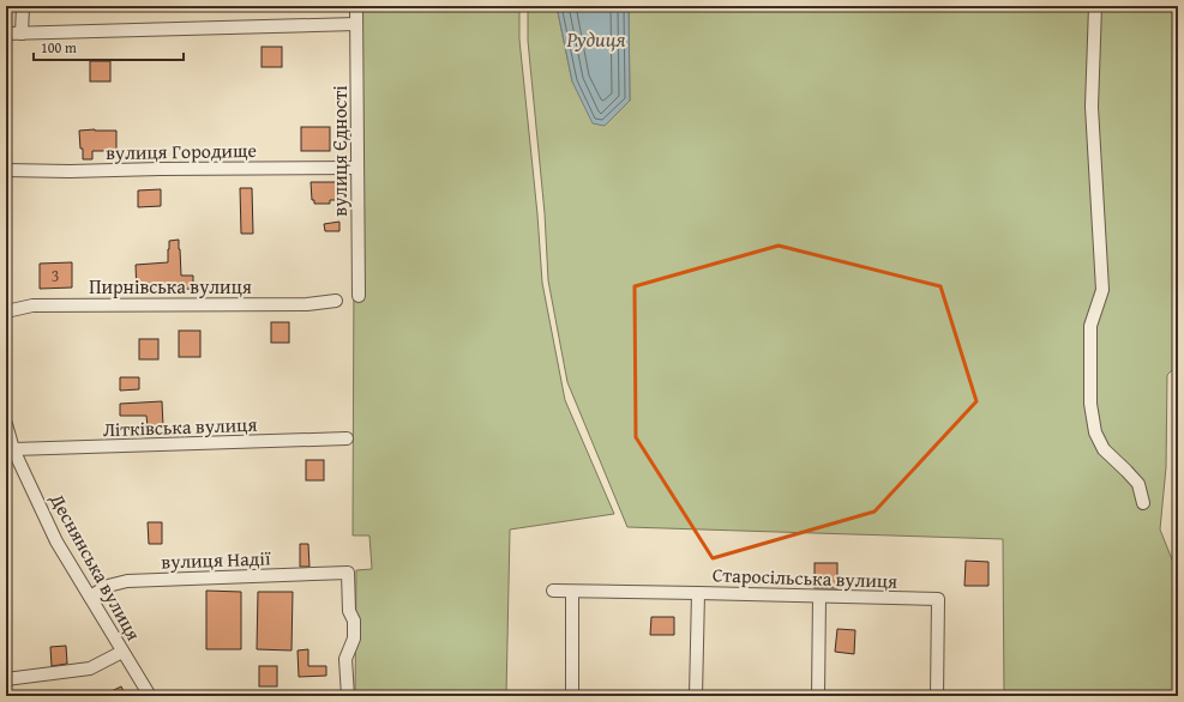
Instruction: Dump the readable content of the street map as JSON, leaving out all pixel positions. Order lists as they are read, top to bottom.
{
  "streets": {
    "street": [
      "вулиця Городище",
      "вулиця Єдності",
      "Пирнівська вулиця",
      "Літківська вулиця",
      "вулиця Надії",
      "Деснянська вулиця",
      "Старосільська вулиця"
    ]
  },
  "crossings": [
    ["вулиця Городище", "вулиця Єдності"],
    ["Літківська вулиця", "Деснянська вулиця"],
    ["вулиця Надії", "Деснянська вулиця"]
  ],
  "water": ["Рудиця"],
  "house_numbers": ["3"],
  "scale_bar": "100 m"
}
